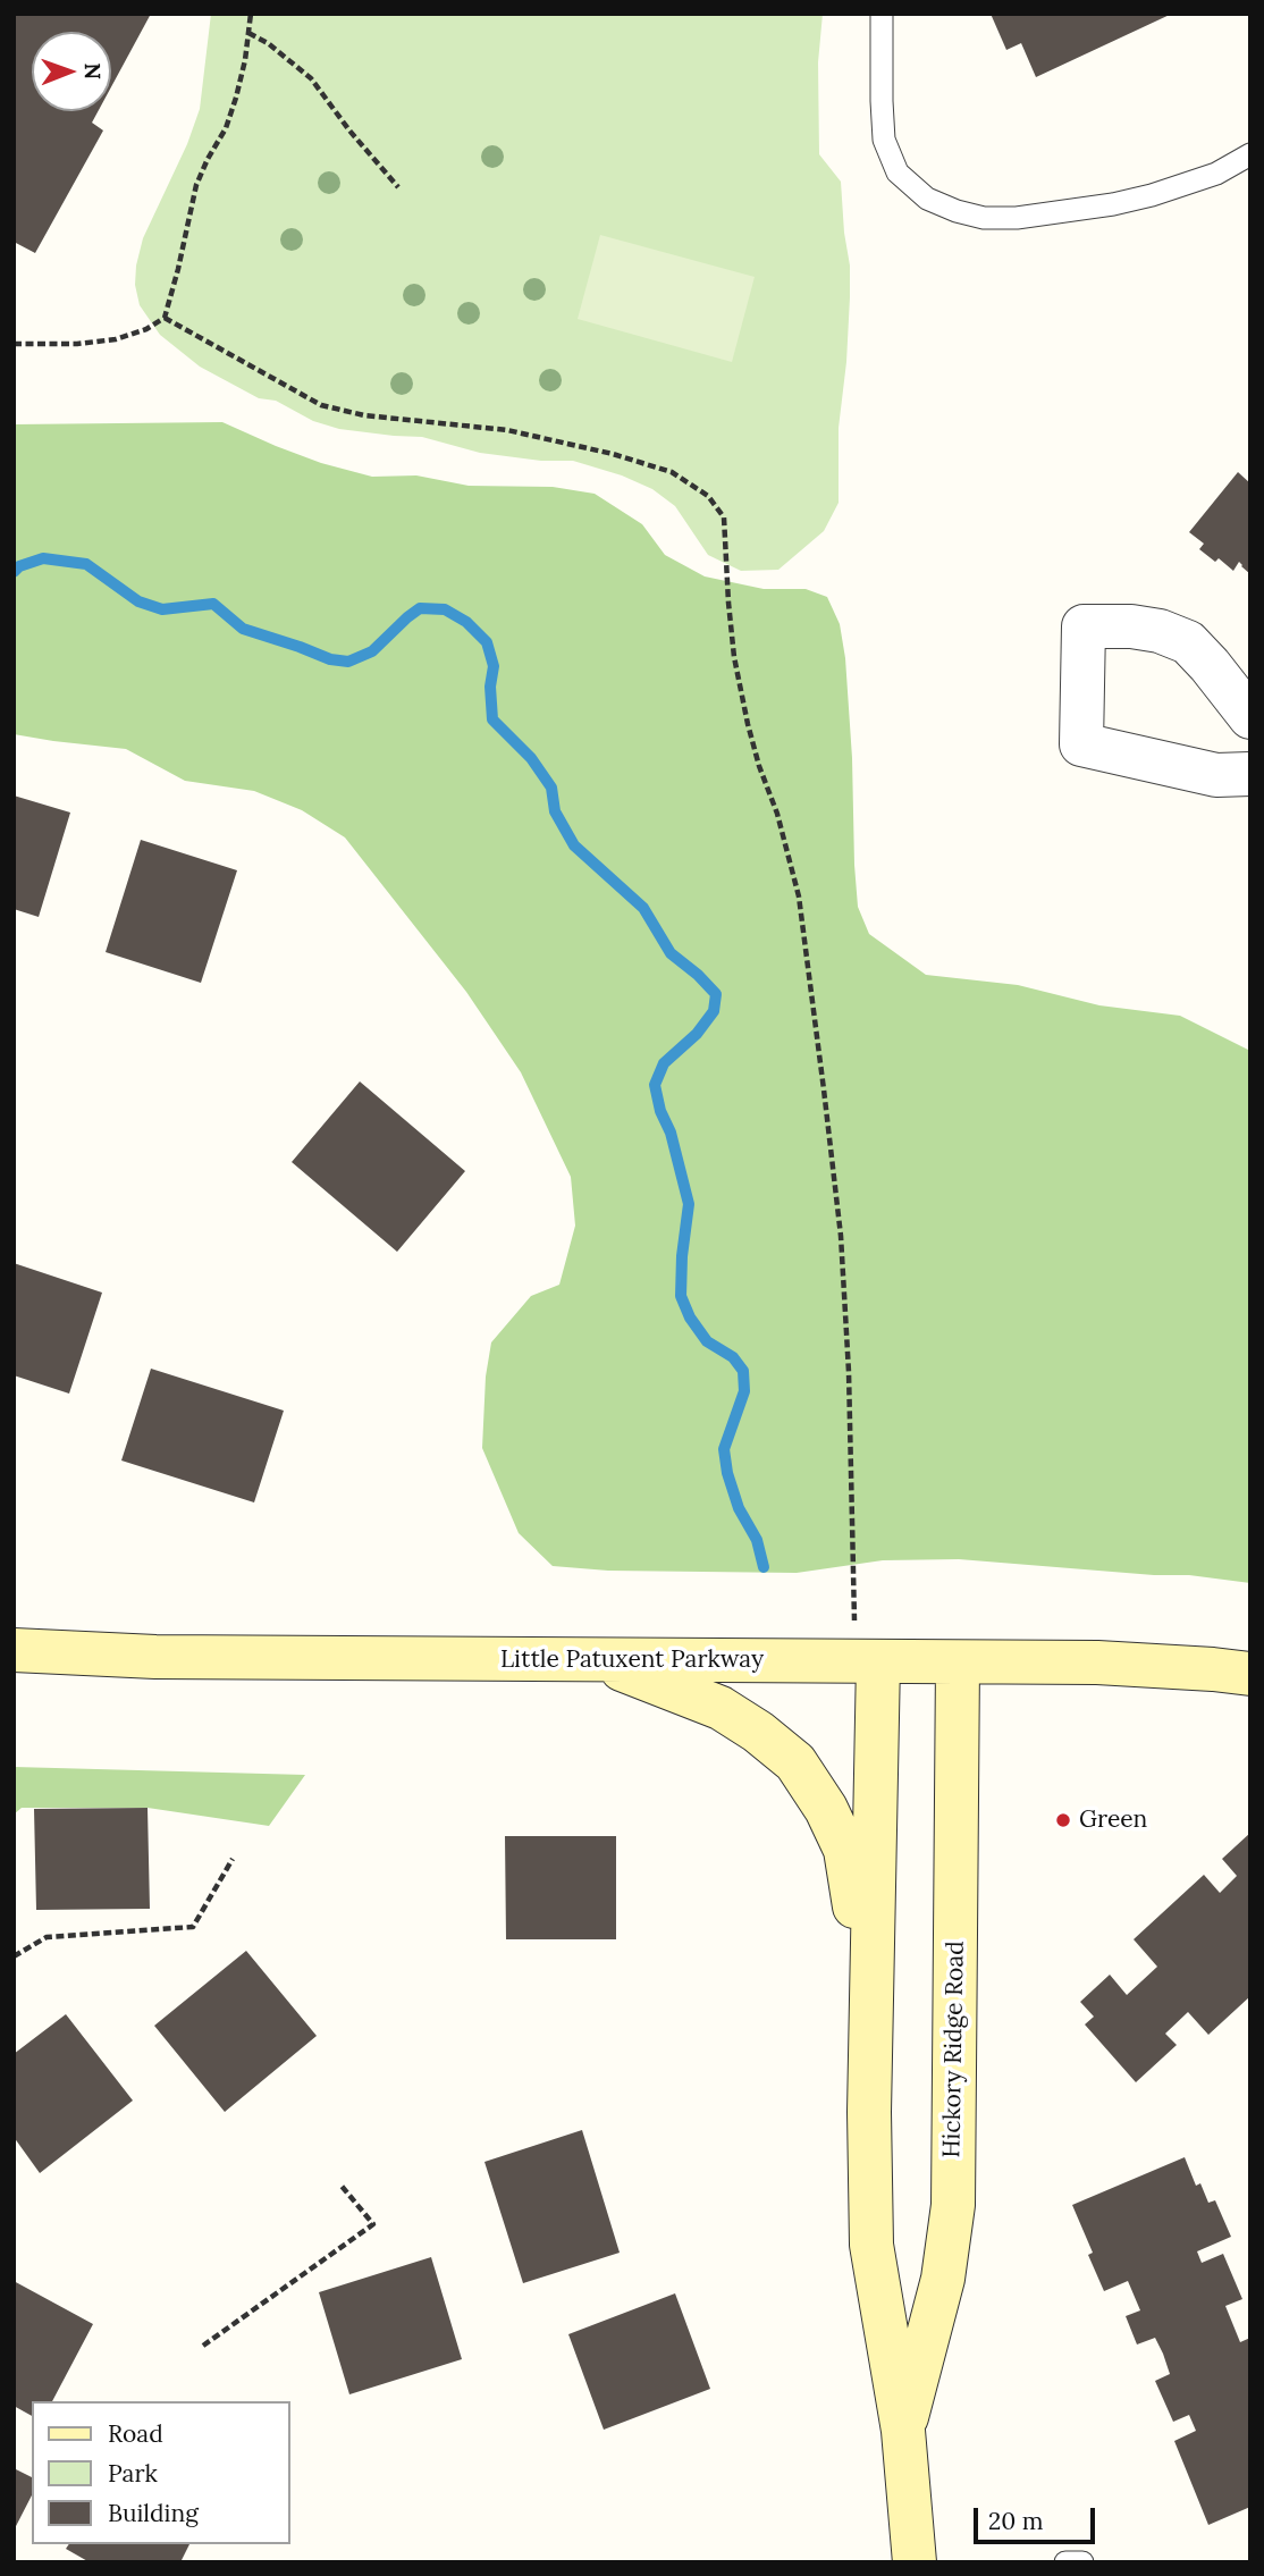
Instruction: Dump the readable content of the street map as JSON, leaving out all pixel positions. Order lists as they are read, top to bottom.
{
  "streets": {
    "street": ["Little Patuxent Parkway", "Hickory Ridge Road"]
  },
  "crossings": [
    ["Little Patuxent Parkway", "Hickory Ridge Road"]
  ],
  "places": ["Green"],
  "legend": ["Road", "Park", "Building"],
  "scale_bar": "20 m",
  "north": "right"
}
